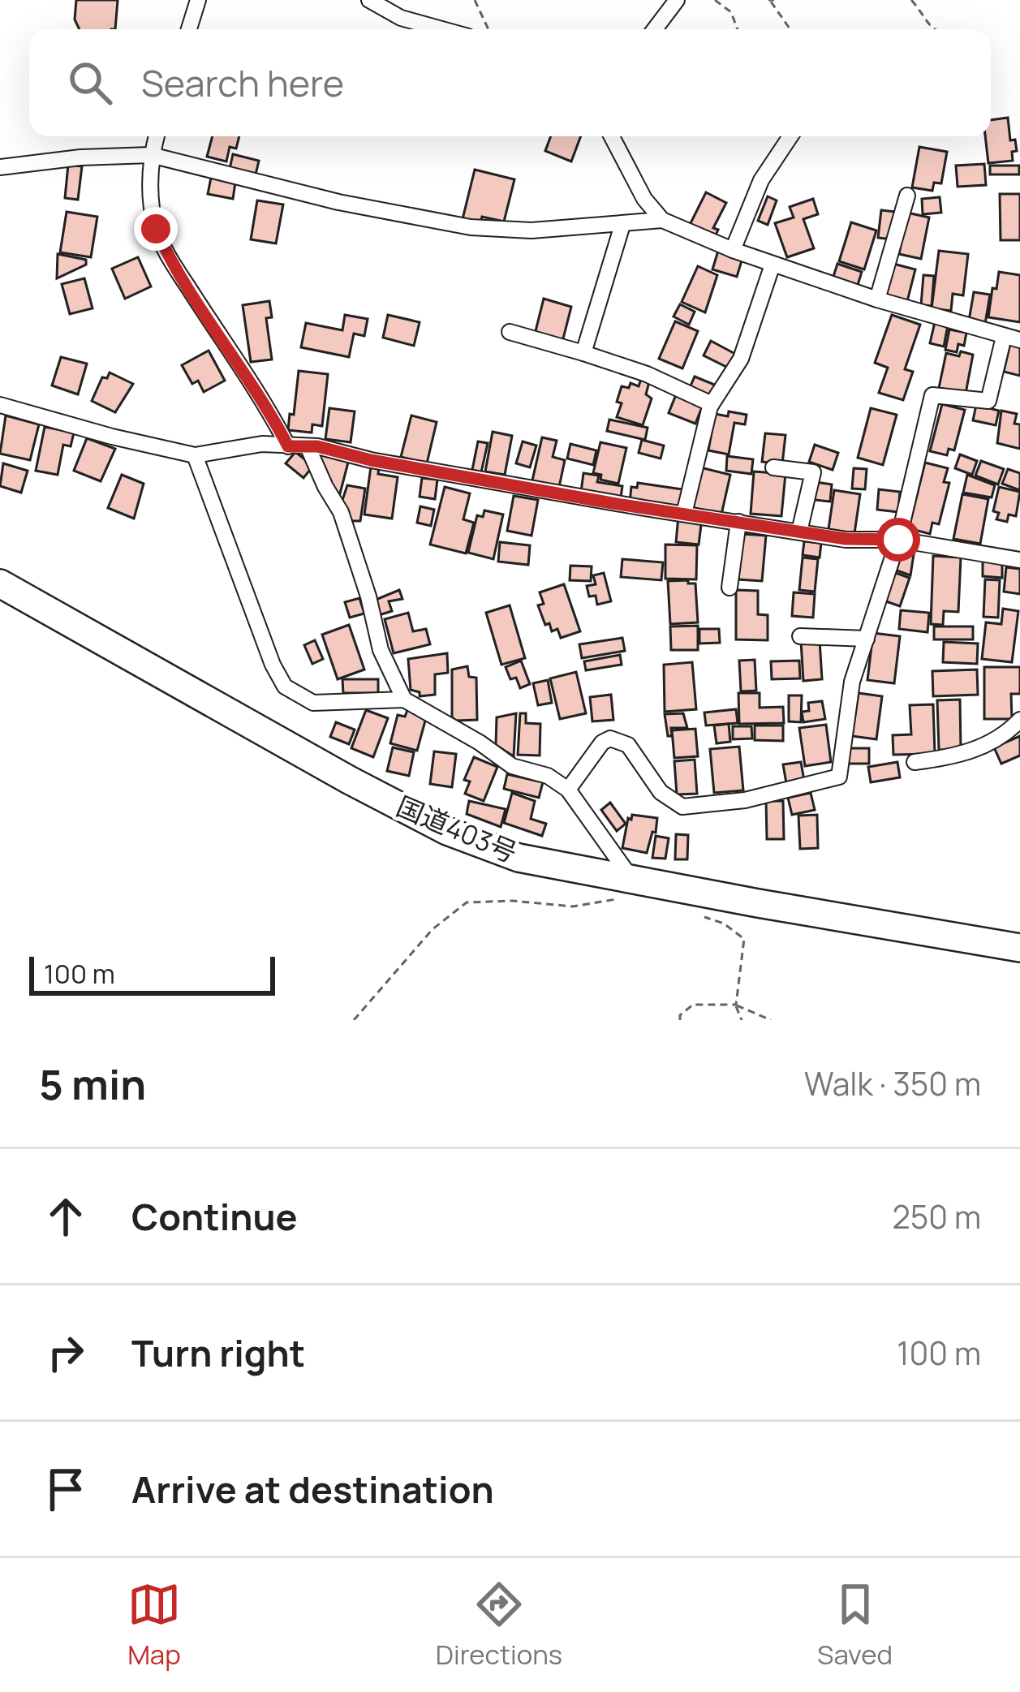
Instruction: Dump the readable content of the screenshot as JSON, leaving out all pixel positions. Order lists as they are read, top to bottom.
{
  "streets": {
    "highway": ["国道403号"]
  },
  "scale_bar": "100 m",
  "page": {
    "search": "Search here",
    "scale": "100 m",
    "heading": ["5 min", "Walk · 350 m"],
    "list": [
      ["Continue", "250 m"],
      ["Turn right", "100 m"],
      "Arrive at destination"
    ],
    "nav": ["Map", "Directions", "Saved"]
  }
}
